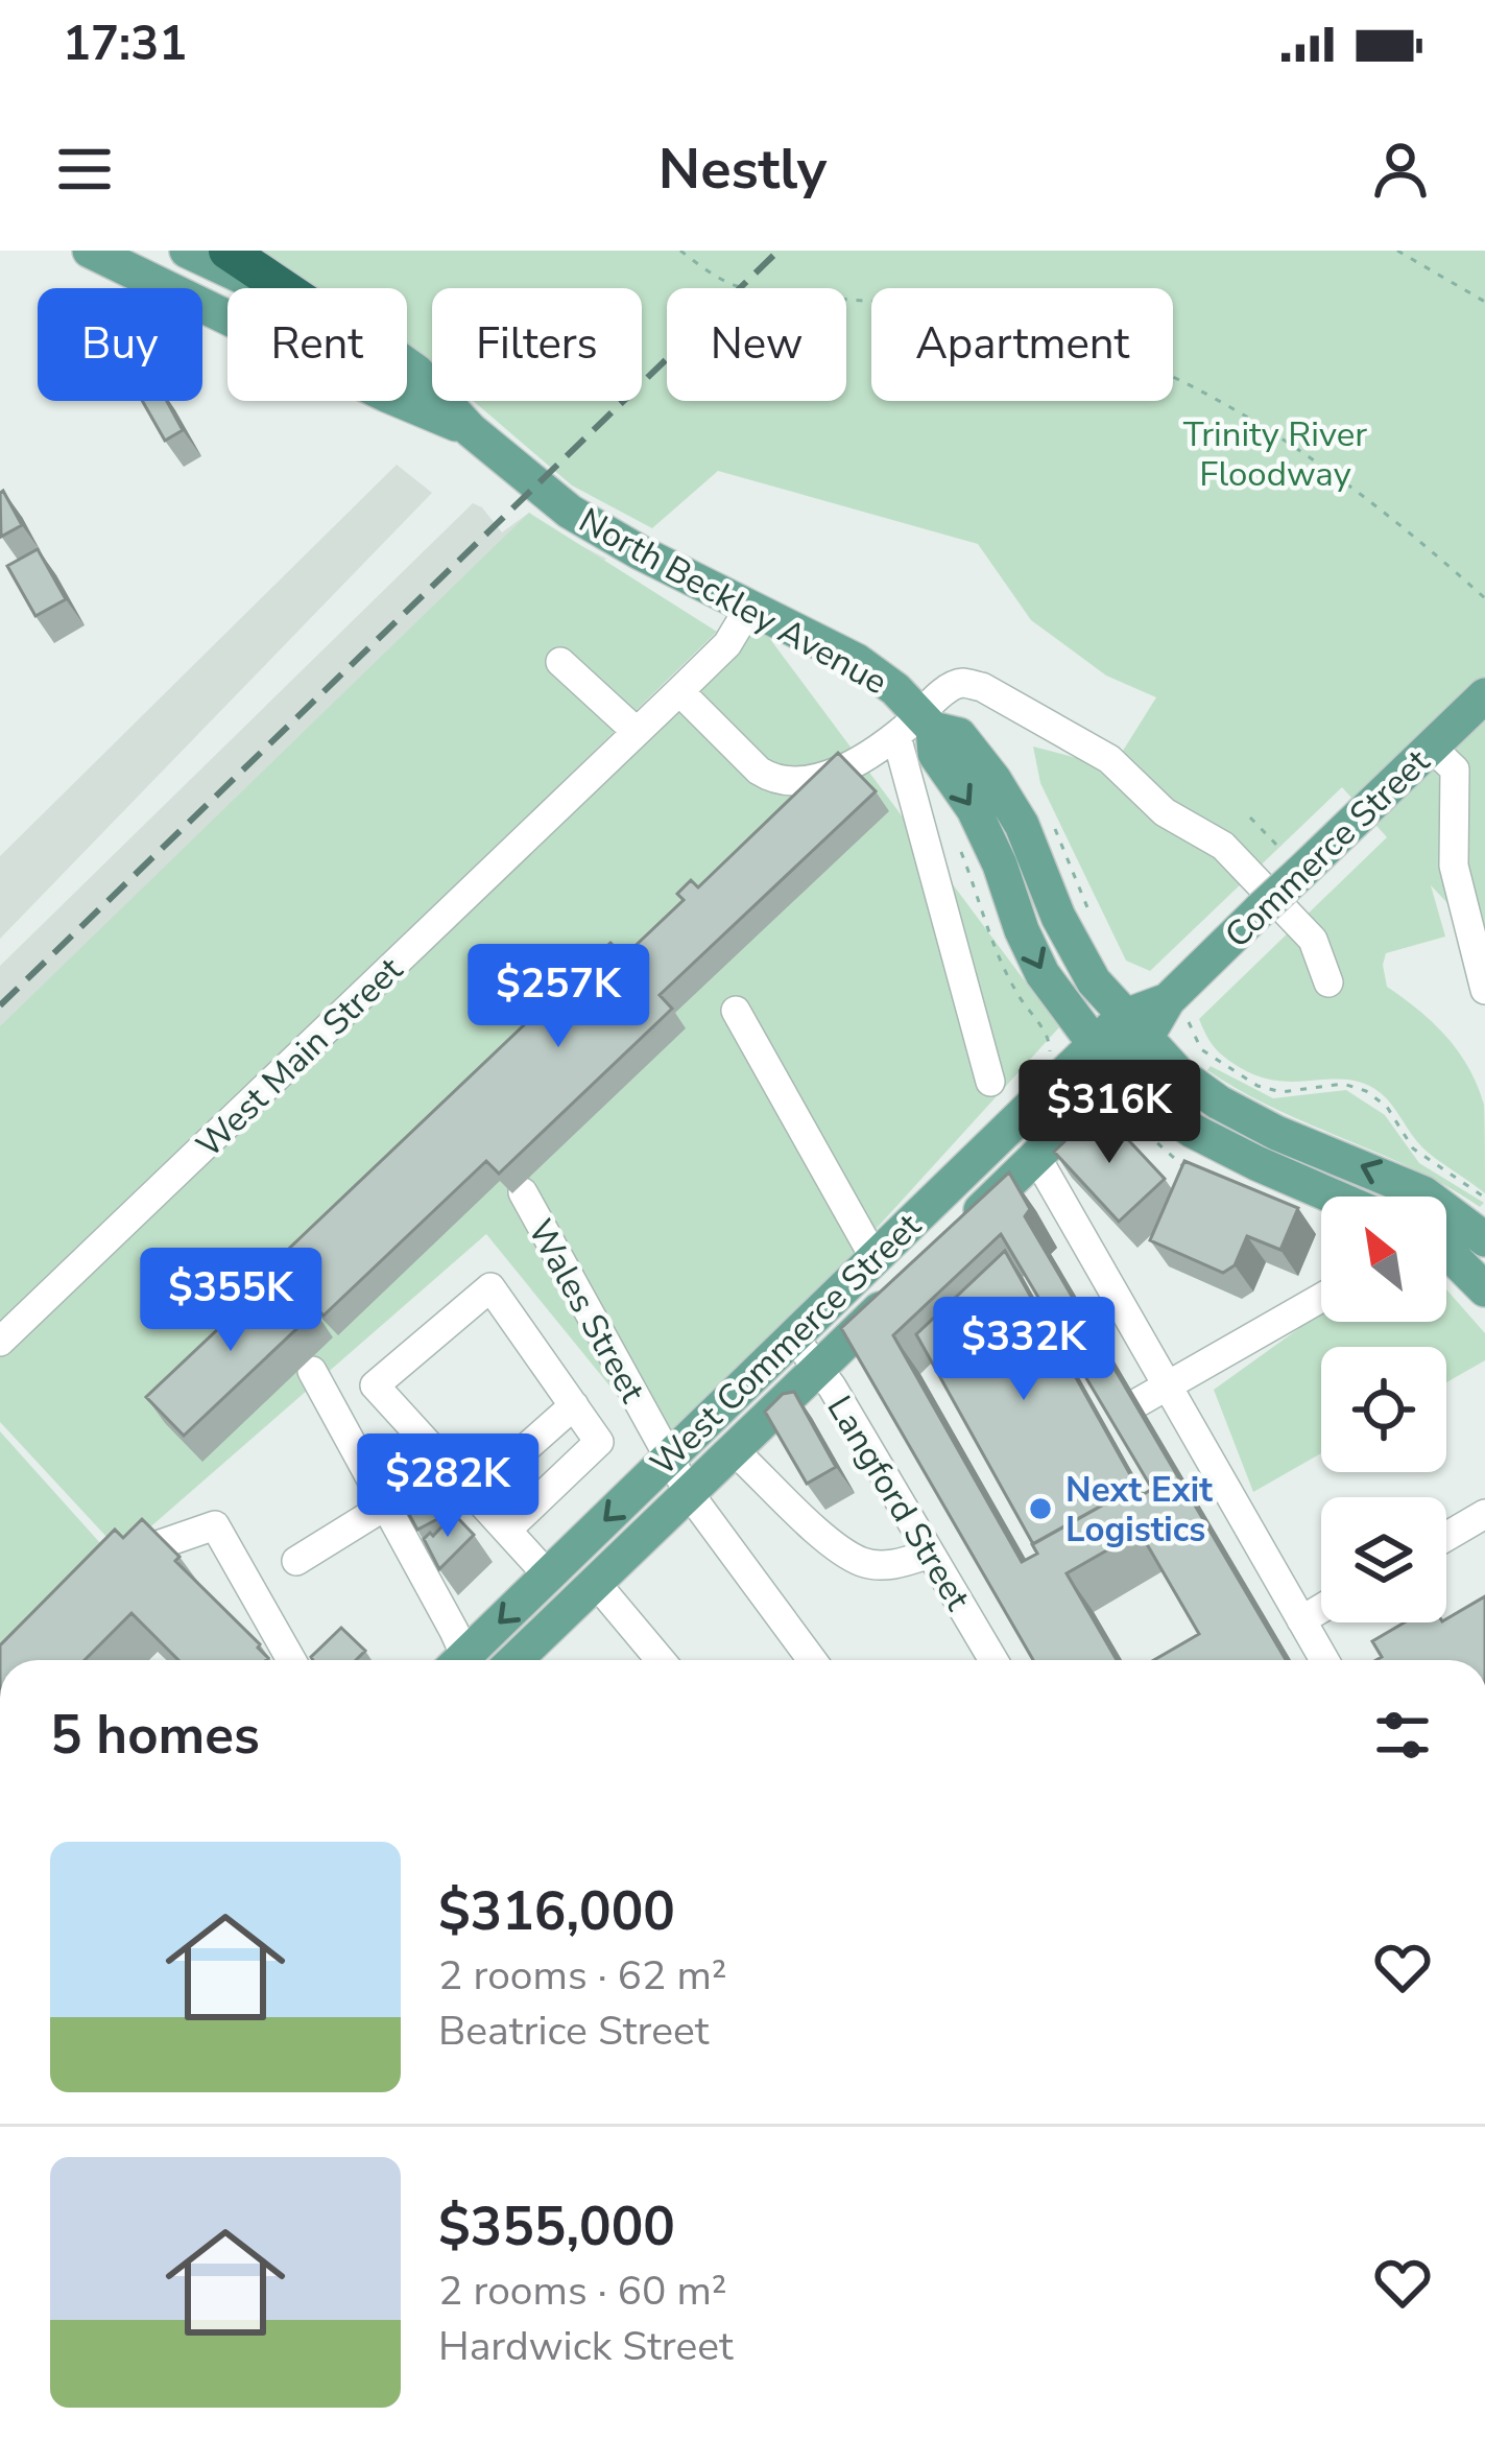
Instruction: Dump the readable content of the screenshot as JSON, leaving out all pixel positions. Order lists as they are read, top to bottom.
{
  "streets": {
    "main road": ["North Beckley Avenue", "Commerce Street", "West Commerce Street"],
    "street": ["West Main Street", "Wales Street", "Langford Street"]
  },
  "crossings": [
    ["North Beckley Avenue", "Commerce Street"],
    ["North Beckley Avenue", "West Main Street"],
    ["North Beckley Avenue", "West Commerce Street"],
    ["Commerce Street", "West Commerce Street"],
    ["Wales Street", "West Commerce Street"],
    ["West Commerce Street", "Langford Street"]
  ],
  "parks": ["Trinity River Floodway"],
  "places": ["Next Exit Logistics"],
  "north": "top left",
  "page": {
    "status": "17:31",
    "header": "Nestly",
    "chip": [
      "Buy",
      "Rent",
      "Filters",
      "New",
      "Apartment"
    ],
    "price": [
      "$257K",
      "$316K",
      "$355K",
      "$332K",
      "$282K"
    ],
    "heading": "5 homes",
    "list": [
      {
        "name": "$316,000",
        "note": "2 rooms · 62 m² · Beatrice Street"
      },
      {
        "name": "$355,000",
        "note": "2 rooms · 60 m² · Hardwick Street"
      }
    ]
  }
}
